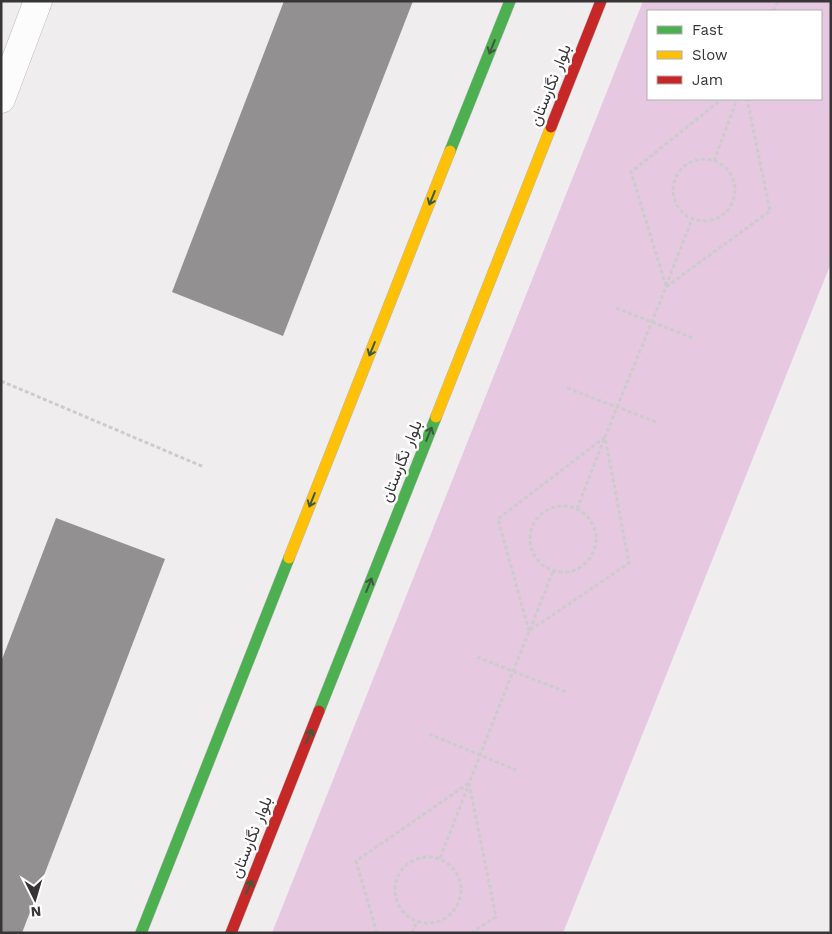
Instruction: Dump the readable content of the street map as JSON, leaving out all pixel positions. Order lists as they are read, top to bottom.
{
  "streets": {
    "street": ["بلوار نگارستان"]
  },
  "legend": ["Fast", "Slow", "Jam"],
  "north": "bottom"
}
